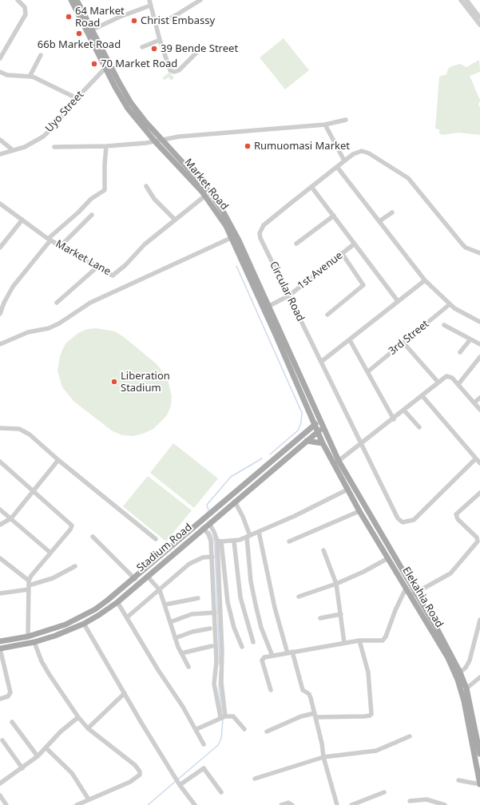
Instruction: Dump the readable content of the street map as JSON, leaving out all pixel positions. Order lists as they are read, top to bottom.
{
  "streets": {
    "main road": ["Market Road", "Stadium Road", "Elekahia Road"],
    "street": [
      "Uyo Street",
      "Market Lane",
      "1st Avenue",
      "Circular Road",
      "3rd Street"
    ]
  },
  "crossings": [
    ["Uyo Street", "Market Road"],
    ["Market Road", "Market Lane"],
    ["Market Road", "1st Avenue"],
    ["Market Road", "Stadium Road"],
    ["Market Road", "Elekahia Road"],
    ["1st Avenue", "Circular Road"],
    ["Stadium Road", "Elekahia Road"]
  ],
  "places": [
    "64 Market Road",
    "Christ Embassy",
    "66b Market Road",
    "39 Bende Street",
    "70 Market Road",
    "Rumuomasi Market",
    "Liberation Stadium"
  ]
}
